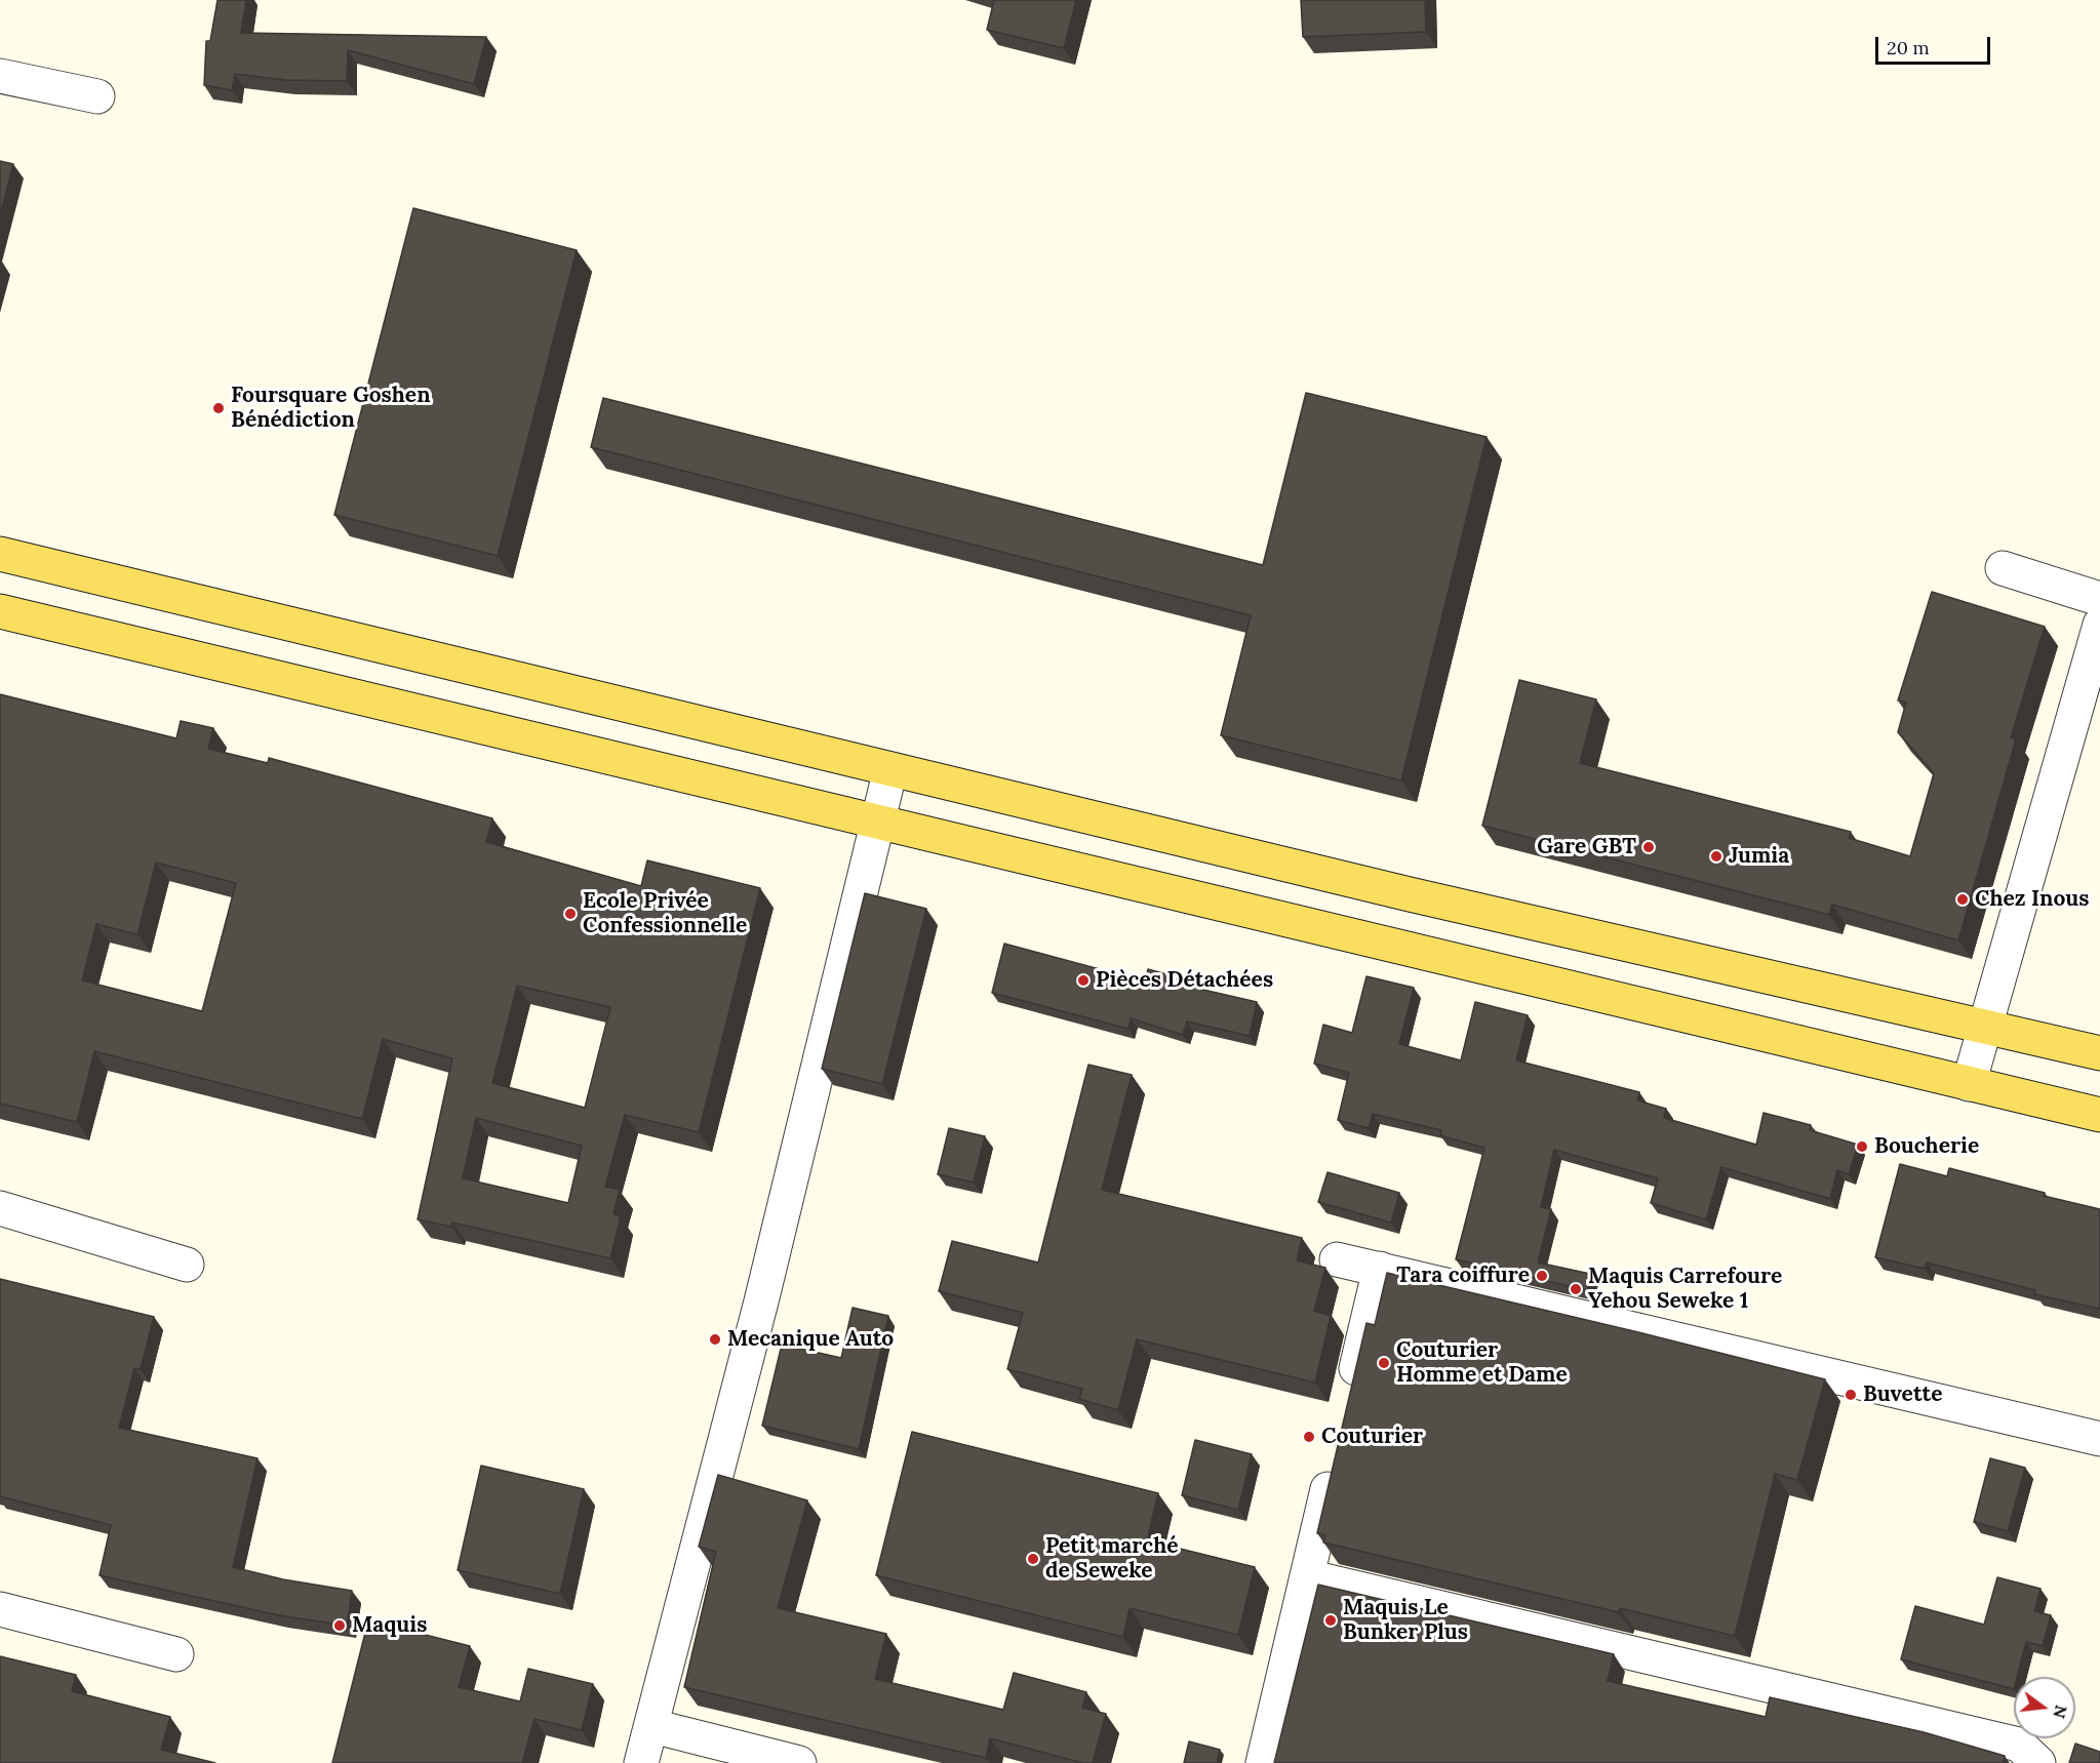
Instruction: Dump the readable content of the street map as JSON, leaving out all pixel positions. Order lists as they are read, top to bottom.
{
  "places": [
    "Foursquare Goshen Bénédiction",
    "Gare GBT",
    "Jumia",
    "Chez Inous",
    "Ecole Privée Confessionnelle",
    "Pièces Détachées",
    "Boucherie",
    "Tara coiffure",
    "Maquis Carrefoure Yehou Seweke 1",
    "Mecanique Auto",
    "Couturier Homme et Dame",
    "Buvette",
    "Couturier",
    "Petit marché de Seweke",
    "Maquis Le Bunker Plus",
    "Maquis"
  ],
  "scale_bar": "20 m",
  "north": "right"
}
